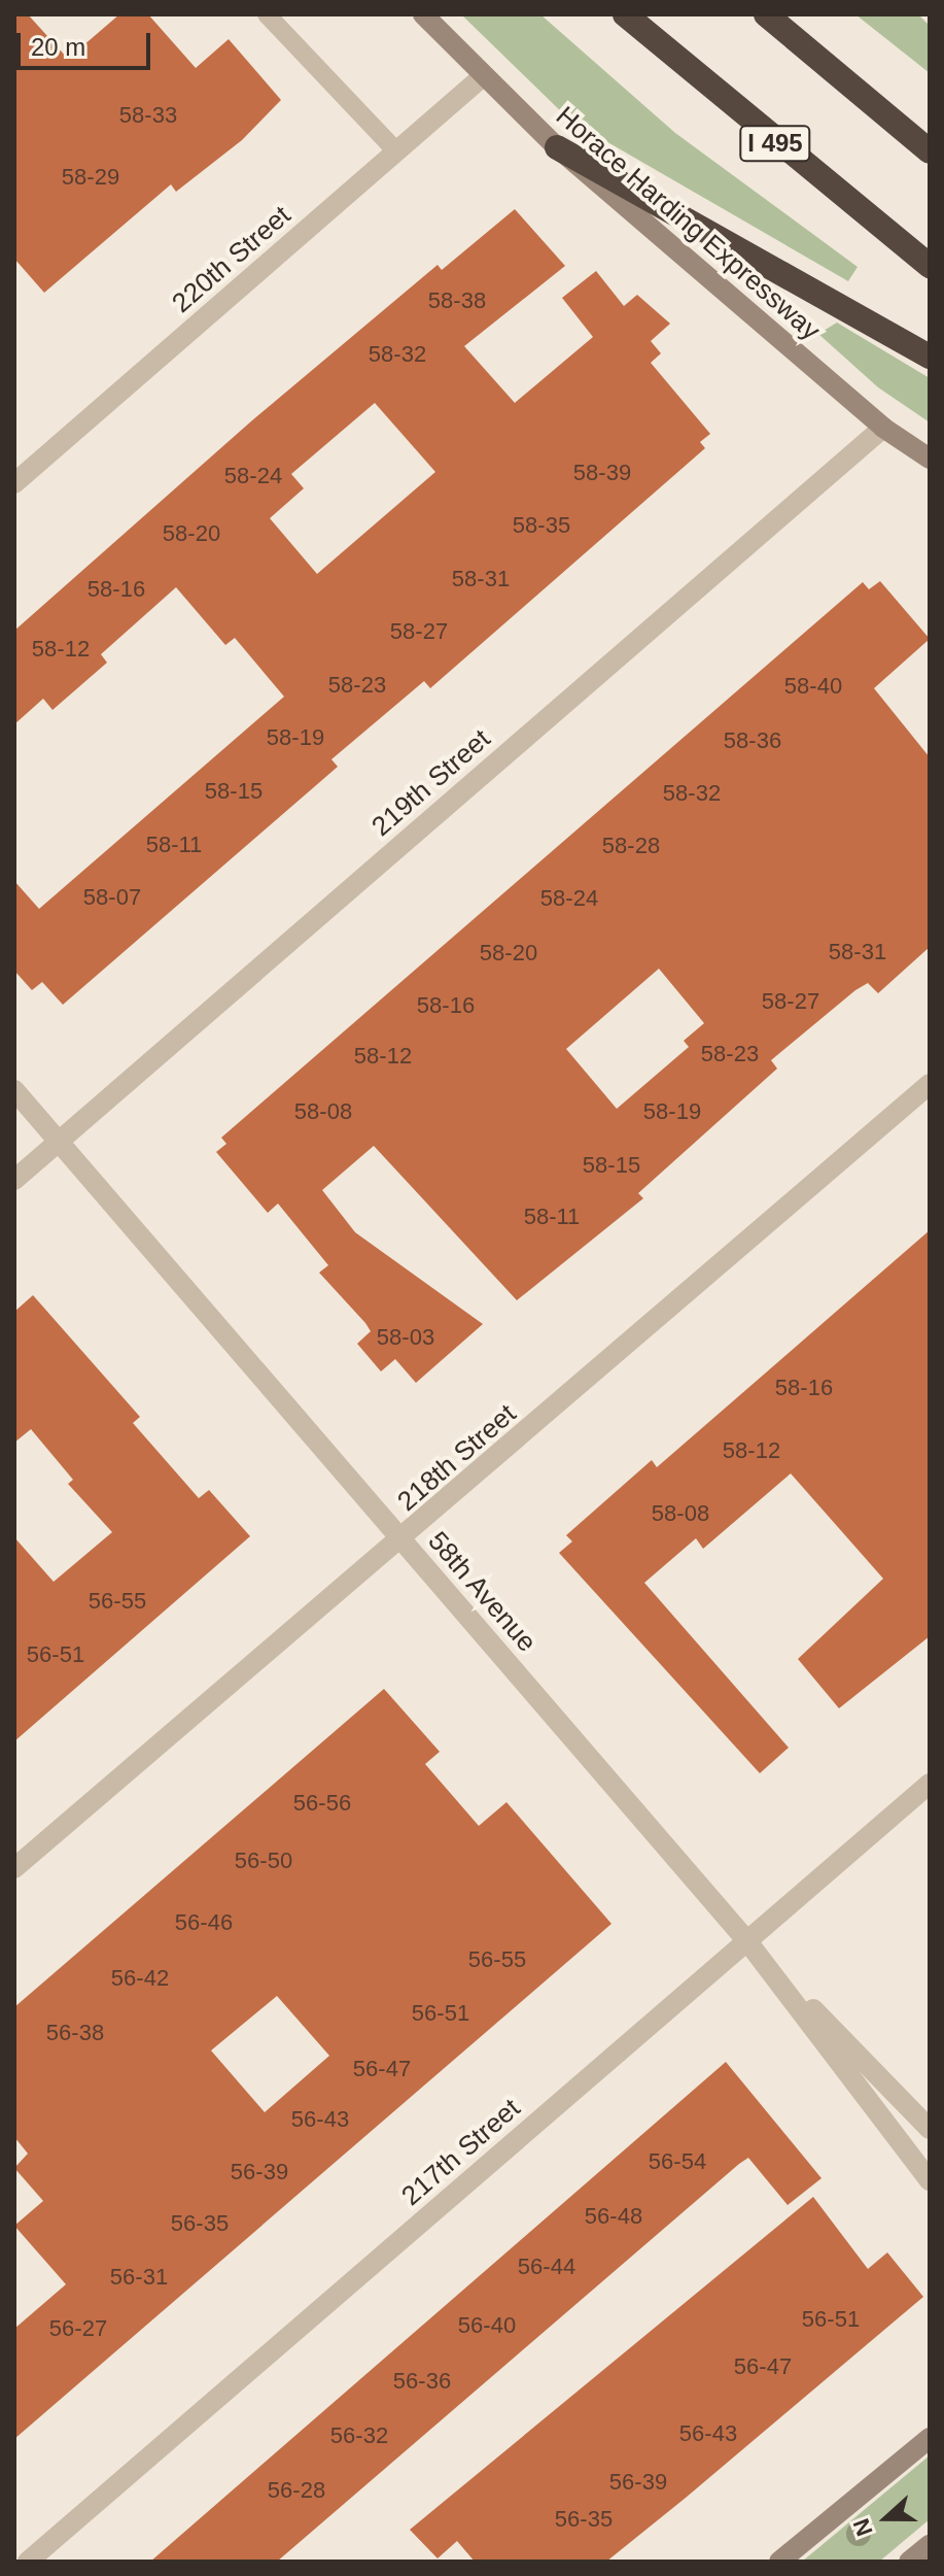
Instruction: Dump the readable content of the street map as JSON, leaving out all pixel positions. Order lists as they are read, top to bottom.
{
  "streets": {
    "highway": ["I 495"],
    "main road": ["Horace Harding Expressway"],
    "street": [
      "220th Street",
      "219th Street",
      "218th Street",
      "58th Avenue",
      "217th Street"
    ]
  },
  "crossings": [
    ["Horace Harding Expressway", "220th Street"],
    ["Horace Harding Expressway", "219th Street"],
    ["219th Street", "58th Avenue"],
    ["218th Street", "58th Avenue"],
    ["58th Avenue", "217th Street"]
  ],
  "house_numbers": [
    "58-33",
    "58-29",
    "58-38",
    "58-32",
    "58-39",
    "58-24",
    "58-35",
    "58-20",
    "58-31",
    "58-16",
    "58-27",
    "58-12",
    "58-23",
    "58-40",
    "58-19",
    "58-36",
    "58-15",
    "58-32",
    "58-11",
    "58-28",
    "58-07",
    "58-24",
    "58-31",
    "58-20",
    "58-27",
    "58-16",
    "58-23",
    "58-12",
    "58-08",
    "58-19",
    "58-15",
    "58-11",
    "58-03",
    "58-16",
    "58-12",
    "58-08",
    "56-55",
    "56-51",
    "56-56",
    "56-50",
    "56-46",
    "56-55",
    "56-42",
    "56-51",
    "56-38",
    "56-47",
    "56-43",
    "56-54",
    "56-39",
    "56-48",
    "56-35",
    "56-44",
    "56-31",
    "56-51",
    "56-40",
    "56-27",
    "56-47",
    "56-36",
    "56-43",
    "56-32",
    "56-39",
    "56-28",
    "56-35"
  ],
  "scale_bar": "20 m",
  "north": "left"
}
